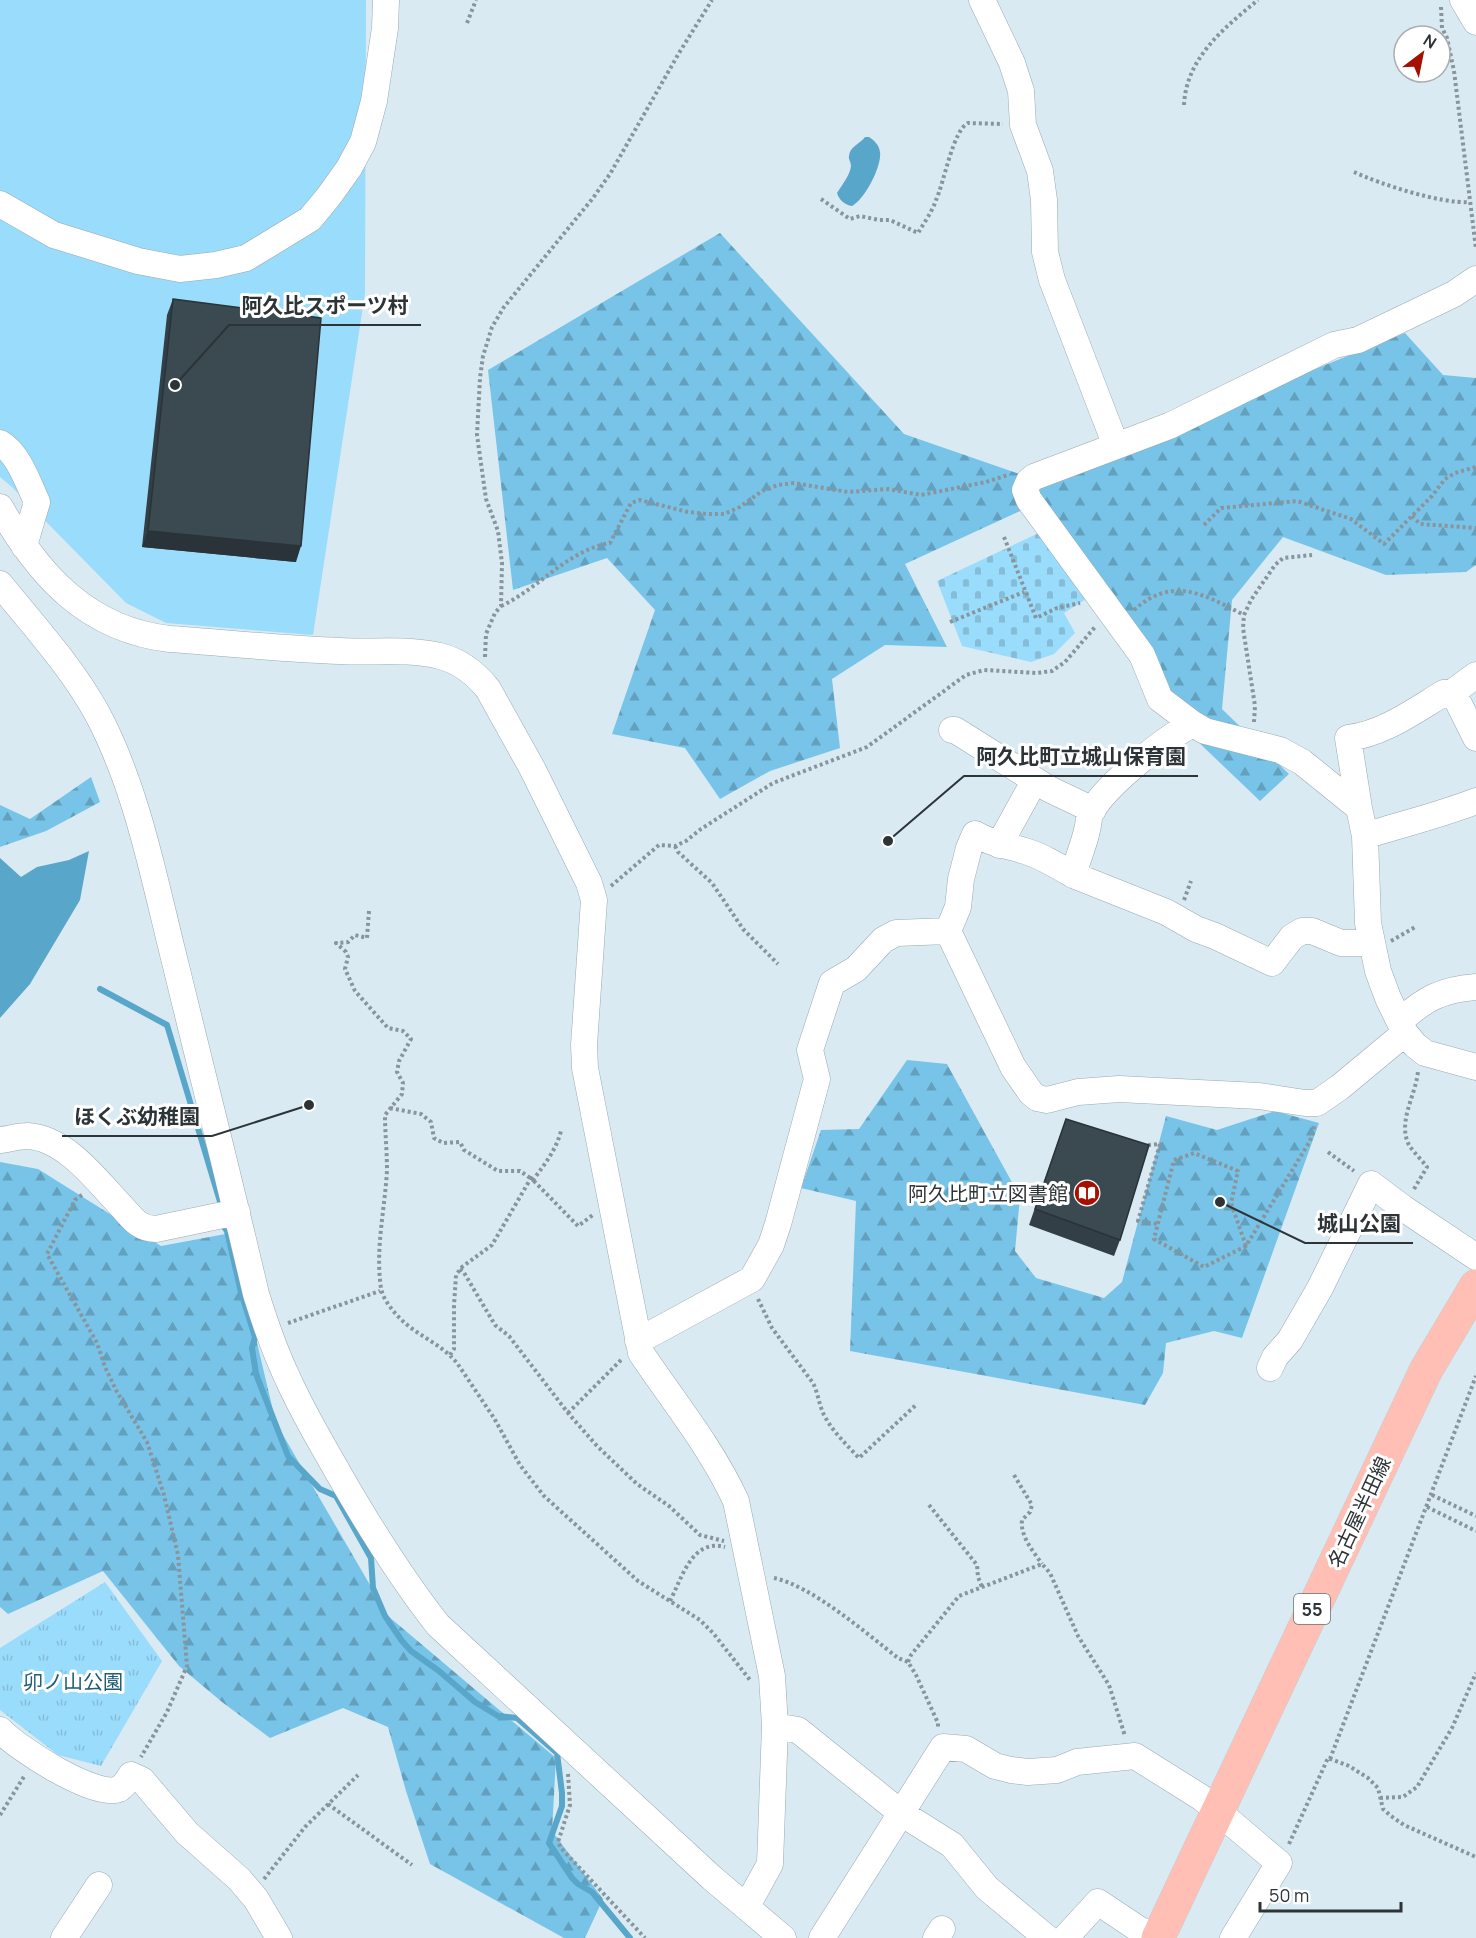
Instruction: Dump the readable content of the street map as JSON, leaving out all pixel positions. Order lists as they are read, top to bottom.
{
  "streets": {
    "main road": ["名古屋半田線", "55"]
  },
  "parks": ["卯ノ山公園"],
  "places": {
    "other": [
      "阿久比スポーツ村",
      "阿久比町立城山保育園",
      "ほくぶ幼稚園",
      "城山公園"
    ],
    "library": ["阿久比町立図書館"]
  },
  "scale_bar": "50 m",
  "north": "top right"
}
